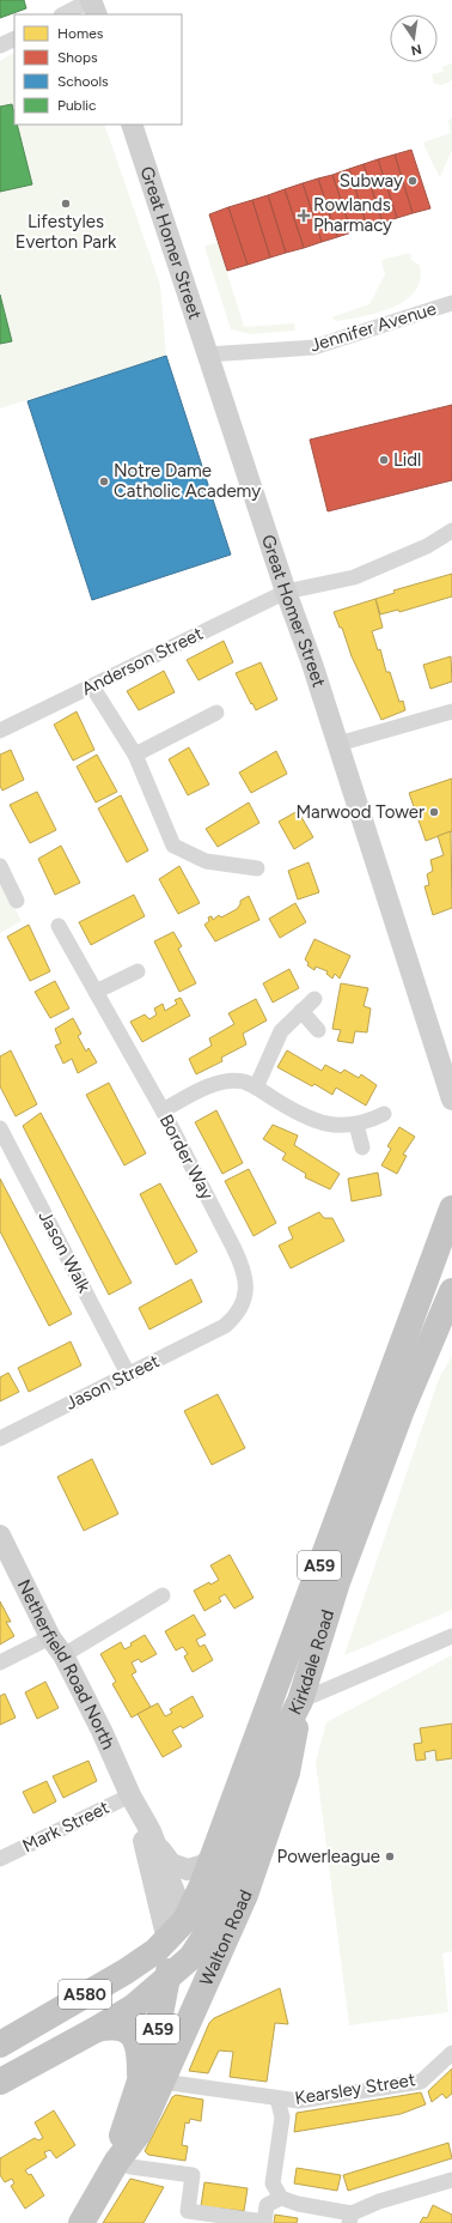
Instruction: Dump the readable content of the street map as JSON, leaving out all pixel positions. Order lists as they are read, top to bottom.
{
  "streets": {
    "highway": [
      "A59",
      "Kirkdale Road",
      "Walton Road",
      "A580"
    ],
    "street": [
      "Great Homer Street",
      "Jennifer Avenue",
      "Anderson Street",
      "Border Way",
      "Jason Walk",
      "Jason Street",
      "Netherfield Road North",
      "Mark Street",
      "Kearsley Street"
    ]
  },
  "crossings": [
    ["Great Homer Street", "Jennifer Avenue"],
    ["Great Homer Street", "Anderson Street"],
    ["Border Way", "Jason Street"],
    ["Jason Walk", "Jason Street"],
    ["A59", "Walton Road"],
    ["A59", "A580"],
    ["A59", "Kearsley Street"],
    ["Kirkdale Road", "Netherfield Road North"],
    ["Kirkdale Road", "Walton Road"],
    ["Kirkdale Road", "A580"],
    ["Netherfield Road North", "Mark Street"],
    ["Netherfield Road North", "Walton Road"],
    ["Netherfield Road North", "A580"],
    ["Walton Road", "A580"],
    ["Walton Road", "Kearsley Street"]
  ],
  "places": {
    "other": [
      "Subway",
      "Lifestyles Everton Park",
      "Lidl",
      "Notre Dame Catholic Academy",
      "Marwood Tower",
      "Powerleague"
    ],
    "health": ["Rowlands Pharmacy"]
  },
  "legend": [
    "Homes",
    "Shops",
    "Schools",
    "Public"
  ],
  "north": "bottom"
}
